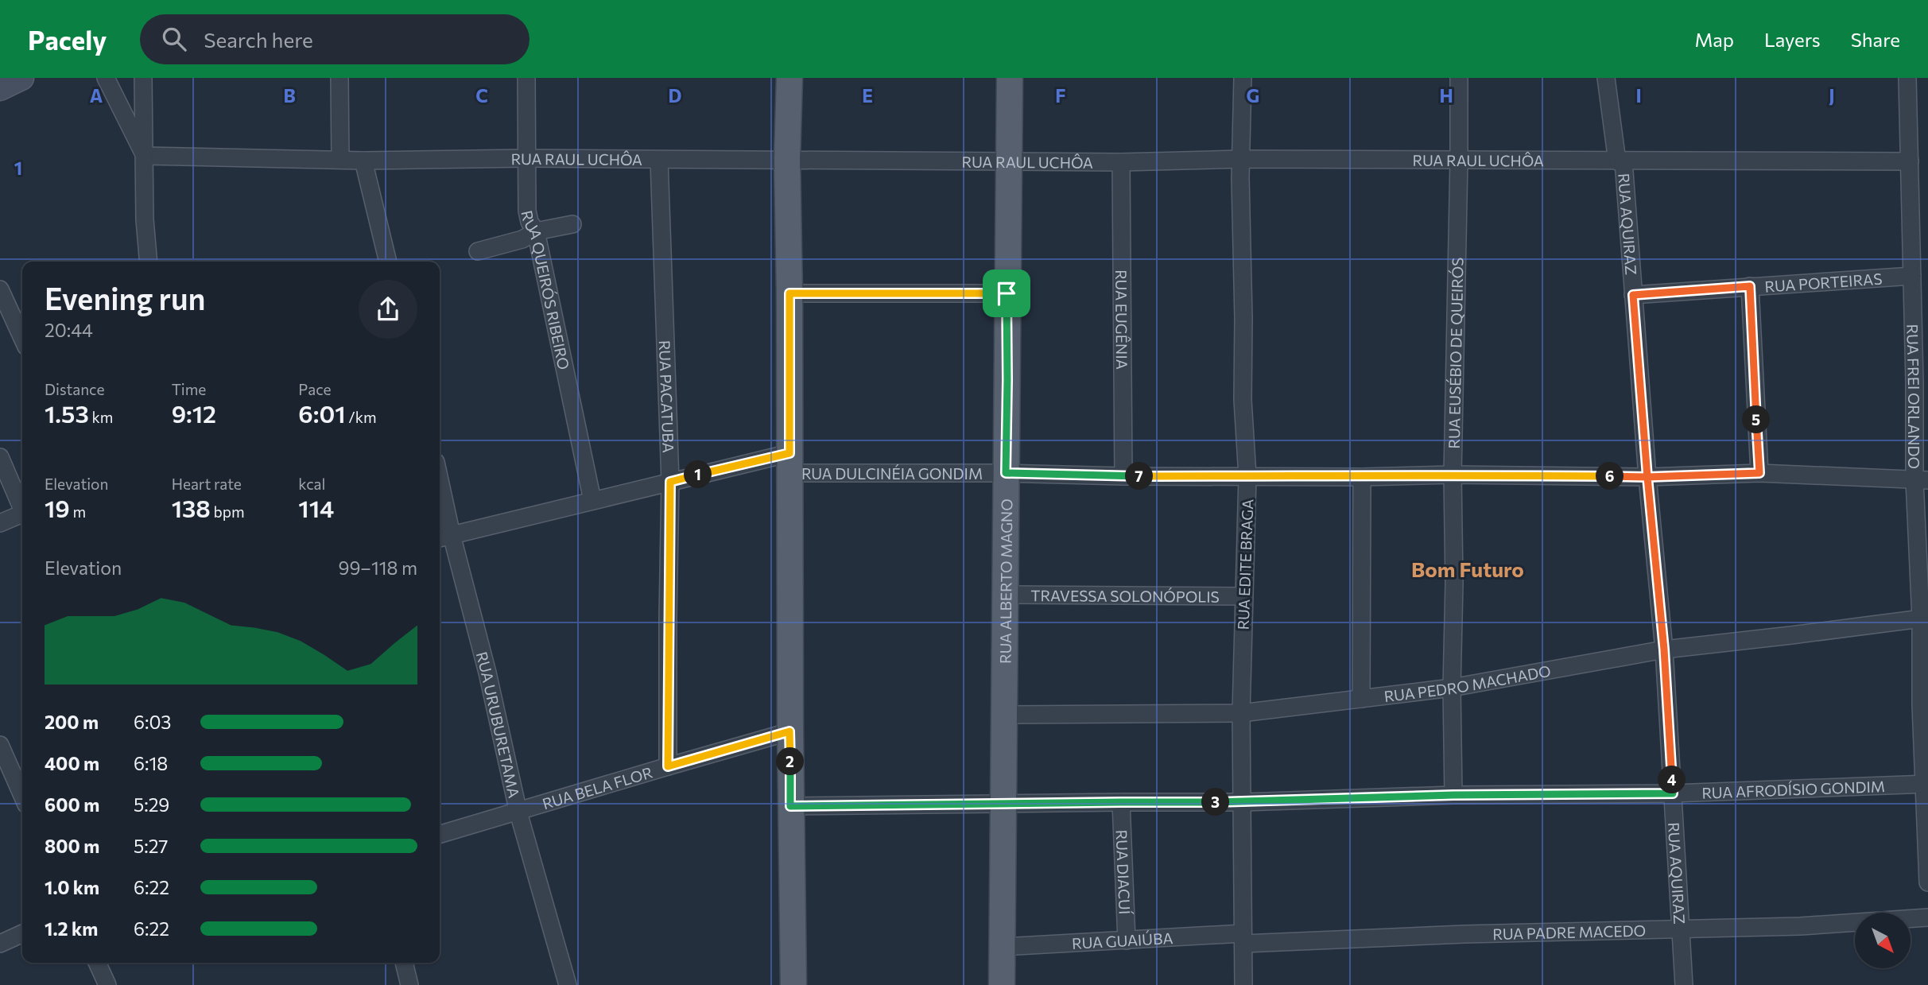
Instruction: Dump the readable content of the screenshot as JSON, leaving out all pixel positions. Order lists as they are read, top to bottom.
{
  "streets": {
    "main road": ["RUA ALBERTO MAGNO"],
    "street": [
      "RUA RAUL UCHÔA",
      "RUA AQUIRAZ",
      "RUA PORTEIRAS",
      "RUA QUEIRÓS RIBEIRO",
      "RUA EUGÊNIA",
      "RUA EUSÉBIO DE QUEIRÓS",
      "RUA PACATUBA",
      "RUA FREI ORLANDO",
      "RUA DULCINÉIA GONDIM",
      "RUA EDITE BRAGA",
      "TRAVESSA SOLONÓPOLIS",
      "RUA PEDRO MACHADO",
      "RUA URUBURETAMA",
      "RUA BELA FLOR",
      "RUA AFRODÍSIO GONDIM",
      "RUA DIACUÍ",
      "RUA PADRE MACEDO",
      "RUA GUAIÚBA"
    ]
  },
  "crossings": [
    ["RUA RAUL UCHÔA", "RUA AQUIRAZ"],
    ["RUA RAUL UCHÔA", "RUA QUEIRÓS RIBEIRO"],
    ["RUA RAUL UCHÔA", "RUA EUGÊNIA"],
    ["RUA RAUL UCHÔA", "RUA EUSÉBIO DE QUEIRÓS"],
    ["RUA RAUL UCHÔA", "RUA PACATUBA"],
    ["RUA RAUL UCHÔA", "RUA FREI ORLANDO"],
    ["RUA RAUL UCHÔA", "RUA EDITE BRAGA"],
    ["RUA RAUL UCHÔA", "RUA ALBERTO MAGNO"],
    ["RUA AQUIRAZ", "RUA PORTEIRAS"],
    ["RUA AQUIRAZ", "RUA DULCINÉIA GONDIM"],
    ["RUA AQUIRAZ", "RUA PEDRO MACHADO"],
    ["RUA AQUIRAZ", "RUA AFRODÍSIO GONDIM"],
    ["RUA AQUIRAZ", "RUA PADRE MACEDO"],
    ["RUA PORTEIRAS", "RUA FREI ORLANDO"],
    ["RUA QUEIRÓS RIBEIRO", "RUA DULCINÉIA GONDIM"],
    ["RUA EUGÊNIA", "RUA DULCINÉIA GONDIM"],
    ["RUA EUSÉBIO DE QUEIRÓS", "RUA DULCINÉIA GONDIM"],
    ["RUA EUSÉBIO DE QUEIRÓS", "RUA PEDRO MACHADO"],
    ["RUA EUSÉBIO DE QUEIRÓS", "RUA AFRODÍSIO GONDIM"],
    ["RUA PACATUBA", "RUA DULCINÉIA GONDIM"],
    ["RUA PACATUBA", "RUA BELA FLOR"],
    ["RUA FREI ORLANDO", "RUA DULCINÉIA GONDIM"],
    ["RUA FREI ORLANDO", "RUA PEDRO MACHADO"],
    ["RUA FREI ORLANDO", "RUA AFRODÍSIO GONDIM"],
    ["RUA DULCINÉIA GONDIM", "RUA EDITE BRAGA"],
    ["RUA DULCINÉIA GONDIM", "RUA ALBERTO MAGNO"],
    ["RUA DULCINÉIA GONDIM", "RUA URUBURETAMA"],
    ["RUA EDITE BRAGA", "TRAVESSA SOLONÓPOLIS"],
    ["RUA EDITE BRAGA", "RUA PEDRO MACHADO"],
    ["RUA EDITE BRAGA", "RUA AFRODÍSIO GONDIM"],
    ["RUA EDITE BRAGA", "RUA PADRE MACEDO"],
    ["RUA EDITE BRAGA", "RUA GUAIÚBA"],
    ["RUA ALBERTO MAGNO", "TRAVESSA SOLONÓPOLIS"],
    ["RUA ALBERTO MAGNO", "RUA PEDRO MACHADO"],
    ["RUA ALBERTO MAGNO", "RUA AFRODÍSIO GONDIM"],
    ["RUA ALBERTO MAGNO", "RUA GUAIÚBA"],
    ["RUA URUBURETAMA", "RUA BELA FLOR"],
    ["RUA AFRODÍSIO GONDIM", "RUA DIACUÍ"],
    ["RUA DIACUÍ", "RUA GUAIÚBA"],
    ["RUA PADRE MACEDO", "RUA GUAIÚBA"]
  ],
  "districts": ["Bom Futuro"],
  "north": "bottom right",
  "page": {
    "header": "Pacely",
    "search": "Search here",
    "nav": ["Map", "Layers", "Share"],
    "heading": ["Evening run", "20:44"],
    "stats": [
      ["Distance", "1.53 km"],
      ["Time", "9:12"],
      ["Pace", "6:01 /km"],
      ["Elevation", "19 m"],
      ["Heart rate", "138 bpm"],
      ["kcal", "114"]
    ],
    "pins": [
      "5",
      "1",
      "6",
      "7",
      "2",
      "4",
      "3"
    ],
    "chart": ["Elevation", "99–118 m"],
    "list": [
      {
        "name": "200 m",
        "note": "6:03"
      },
      {
        "name": "400 m",
        "note": "6:18"
      },
      {
        "name": "600 m",
        "note": "5:29"
      },
      {
        "name": "800 m",
        "note": "5:27"
      },
      {
        "name": "1.0 km",
        "note": "6:22"
      },
      {
        "name": "1.2 km",
        "note": "6:22"
      }
    ]
  },
  "grid": {
    "columns": [
      "A",
      "B",
      "C",
      "D",
      "E",
      "F",
      "G",
      "H",
      "I",
      "J"
    ],
    "rows": ["1"]
  }
}
